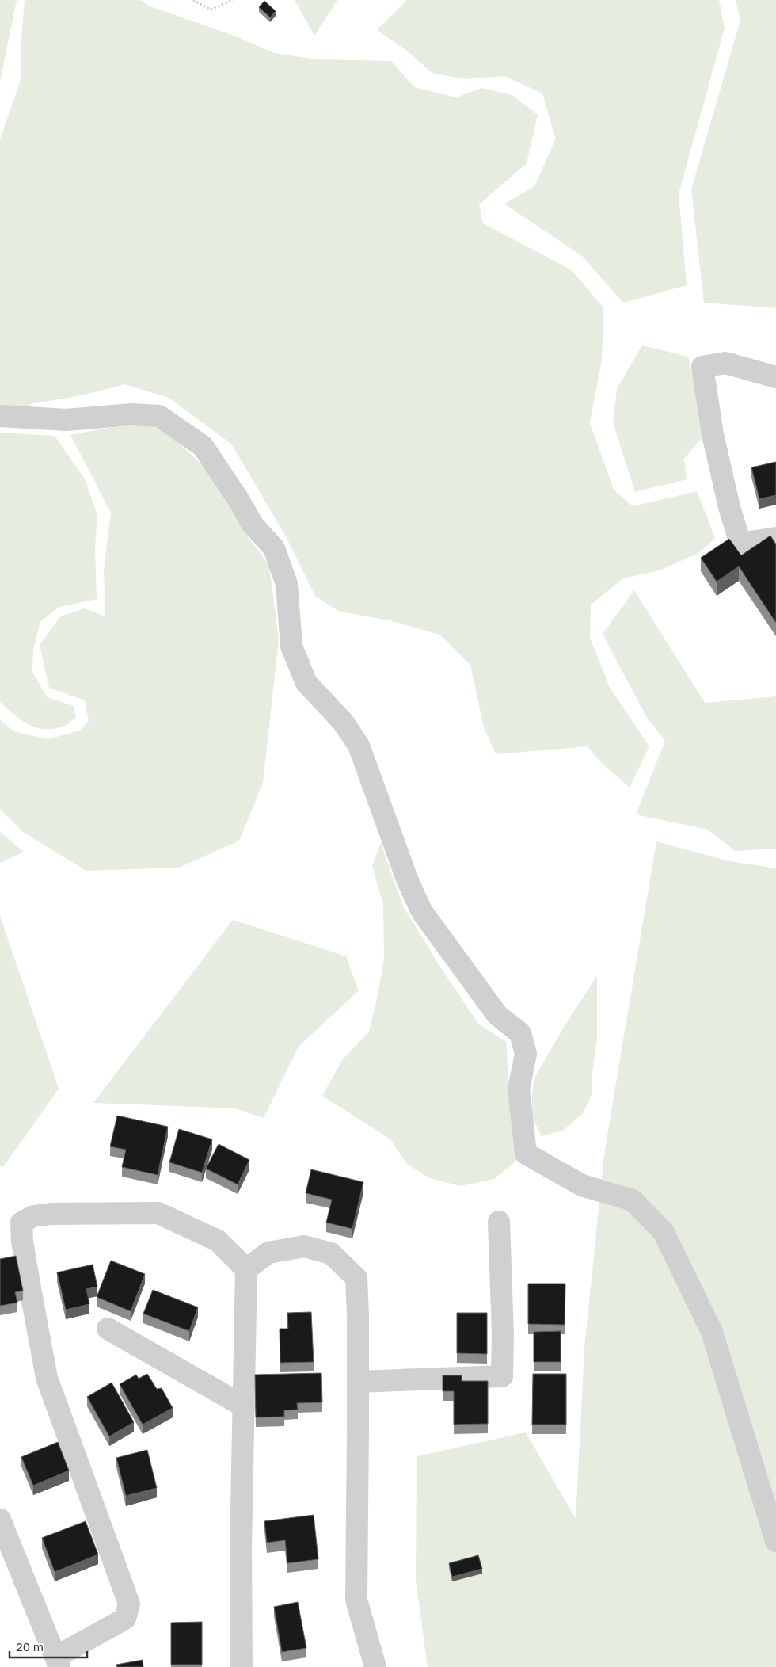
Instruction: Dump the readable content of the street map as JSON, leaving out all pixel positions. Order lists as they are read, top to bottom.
{
  "scale_bar": "20 m"
}
